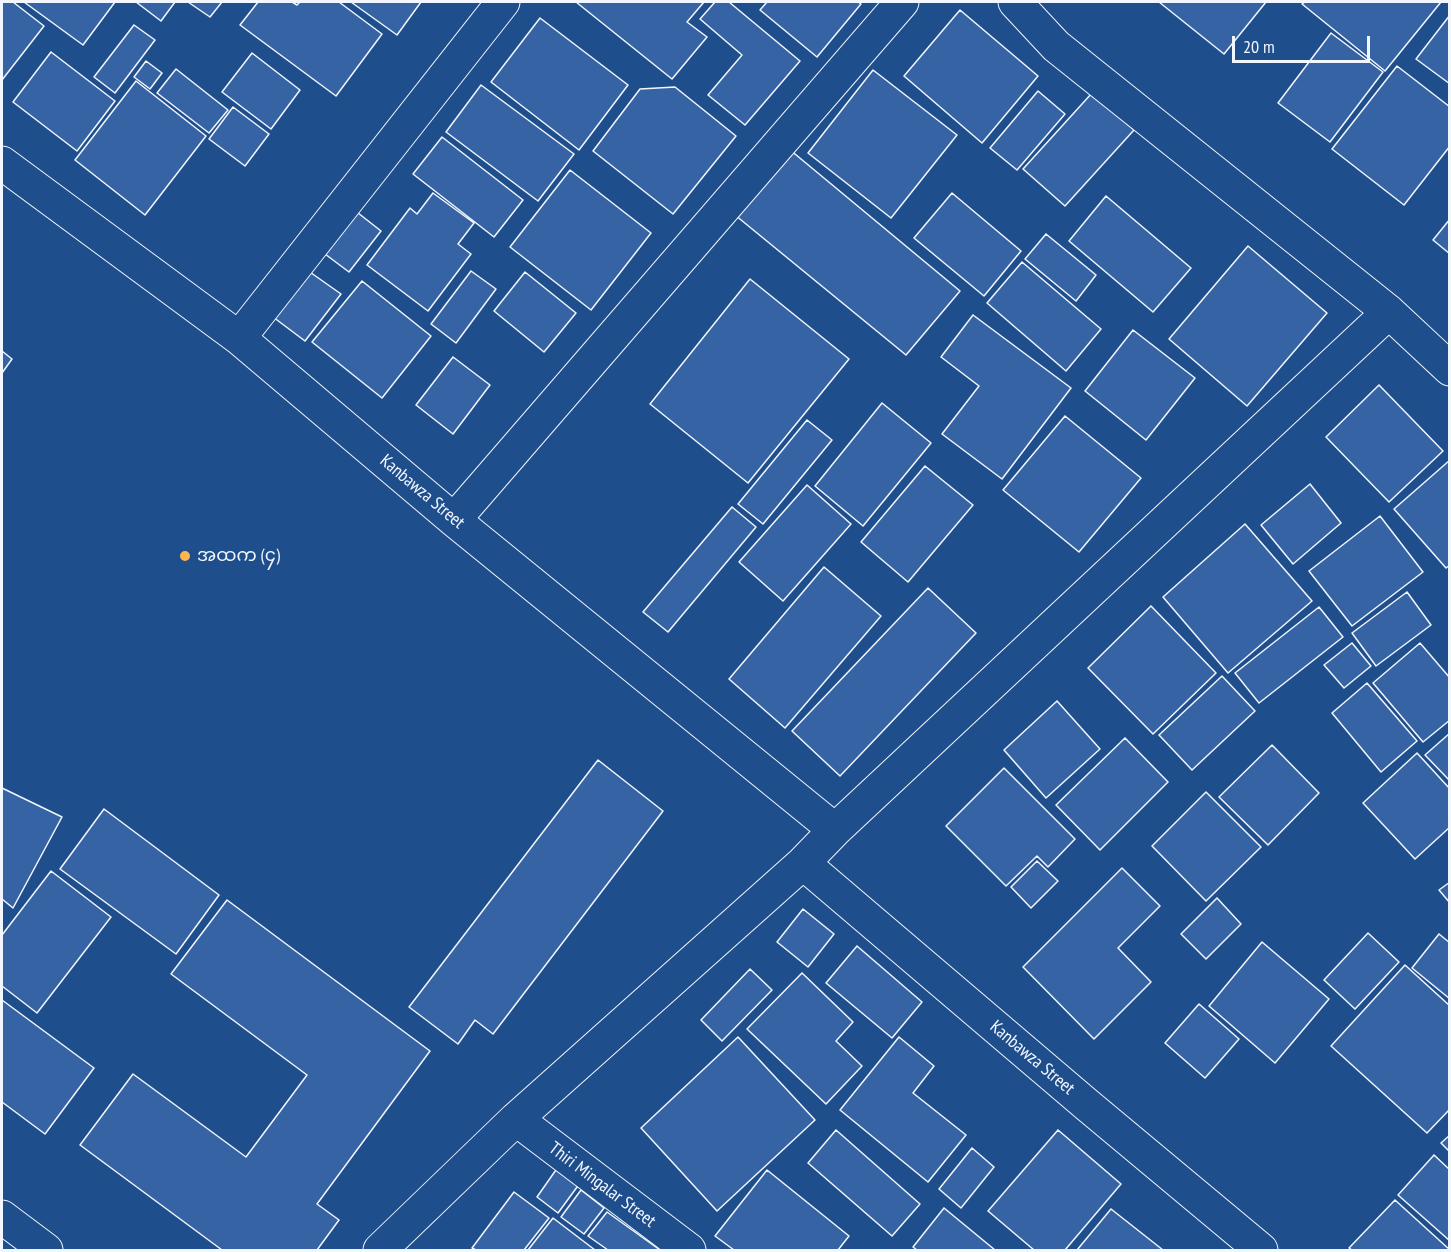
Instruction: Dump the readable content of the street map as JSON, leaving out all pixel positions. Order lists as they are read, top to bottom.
{
  "streets": {
    "street": ["Kanbawza Street", "Thiri Mingalar Street"]
  },
  "places": ["အထက (၄)"],
  "scale_bar": "20 m"
}
